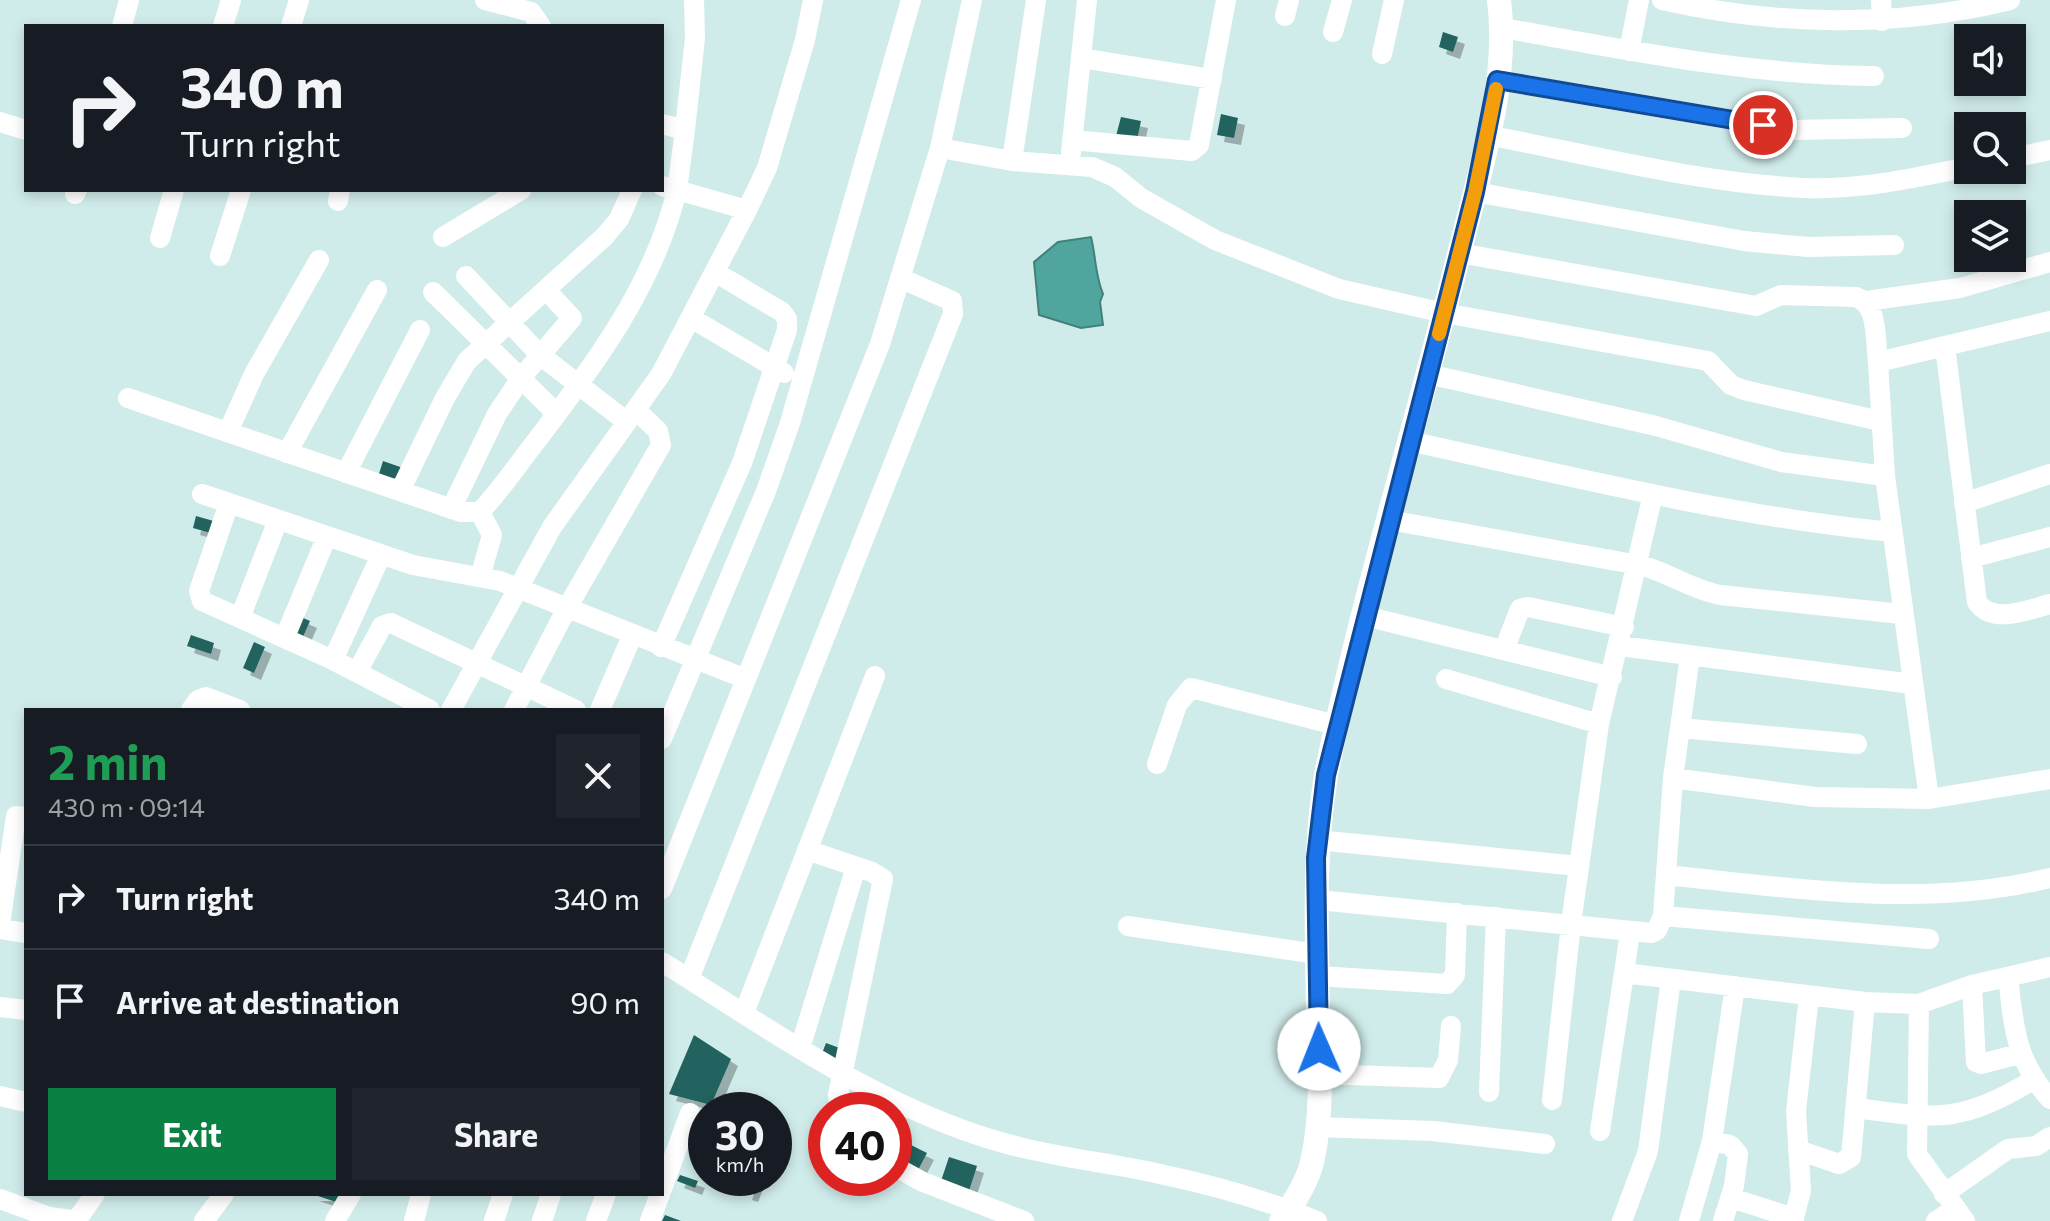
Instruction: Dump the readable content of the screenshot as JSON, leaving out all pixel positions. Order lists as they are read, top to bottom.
{
  "page": {
    "turn": ["340 m", "Turn right"],
    "heading": ["2 min", "430 m · 09:14"],
    "list": [
      {
        "name": "Turn right",
        "value": "340 m"
      },
      {
        "name": "Arrive at destination",
        "value": "90 m"
      }
    ],
    "buttons": ["Exit", "Share"],
    "speed": "30 km/h",
    "limit": "40"
  }
}
